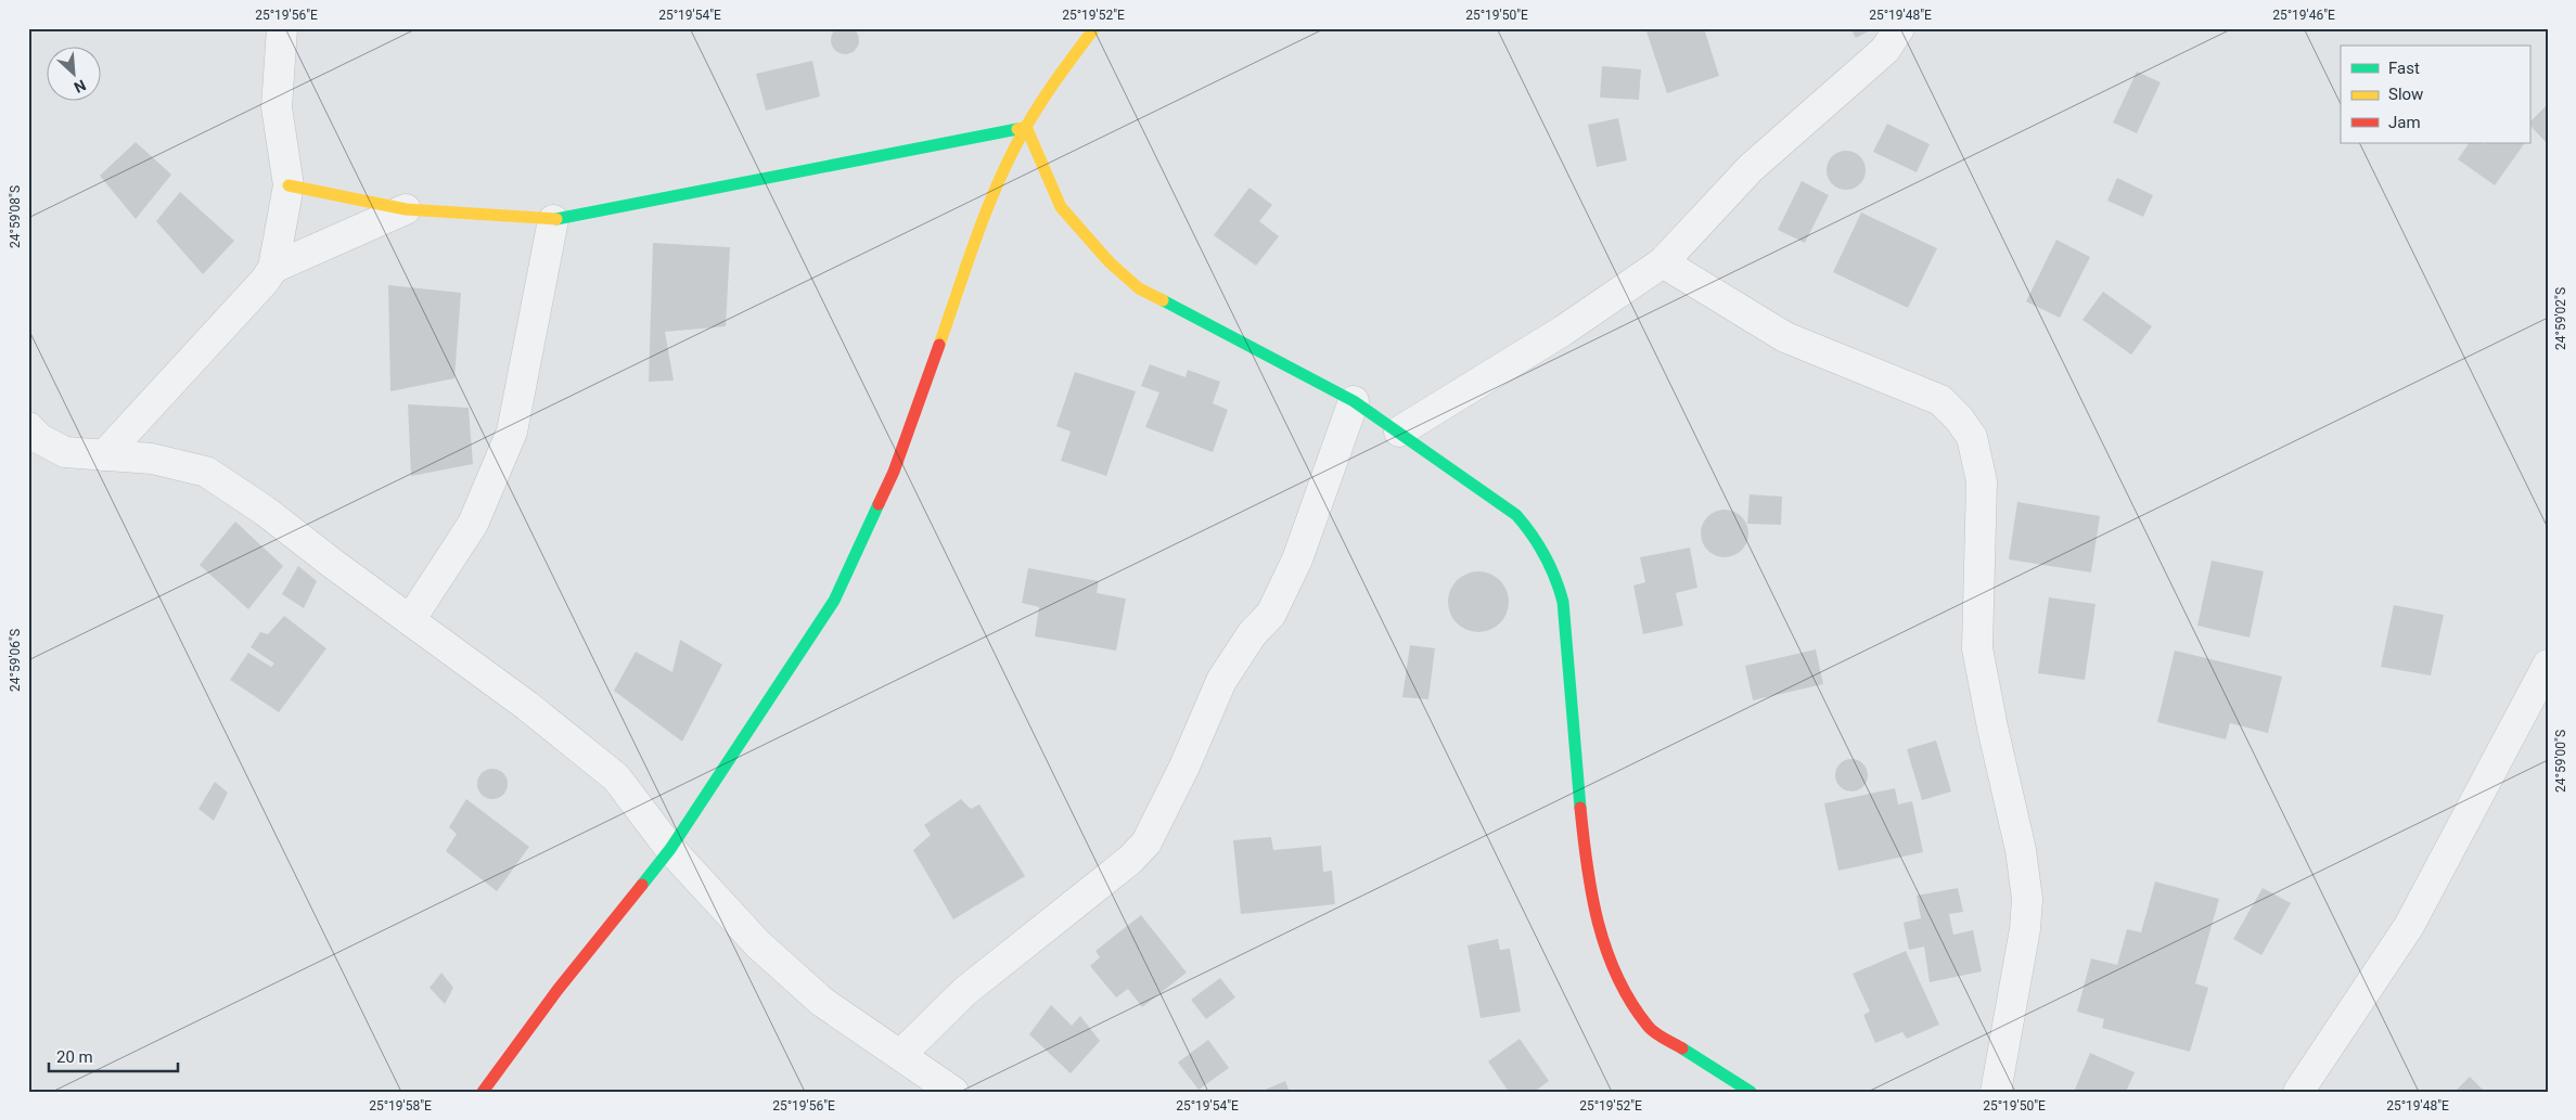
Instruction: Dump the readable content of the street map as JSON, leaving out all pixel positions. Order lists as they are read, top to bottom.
{
  "legend": ["Fast", "Slow", "Jam"],
  "scale_bar": "20 m",
  "north": "bottom right",
  "coordinates": [
    "25°19'56\"E",
    "25°19'54\"E",
    "25°19'52\"E",
    "25°19'50\"E",
    "25°19'48\"E",
    "25°19'46\"E",
    "24°59'08\"S",
    "24°59'02\"S",
    "24°59'06\"S",
    "24°59'00\"S",
    "25°19'58\"E"
  ]
}
